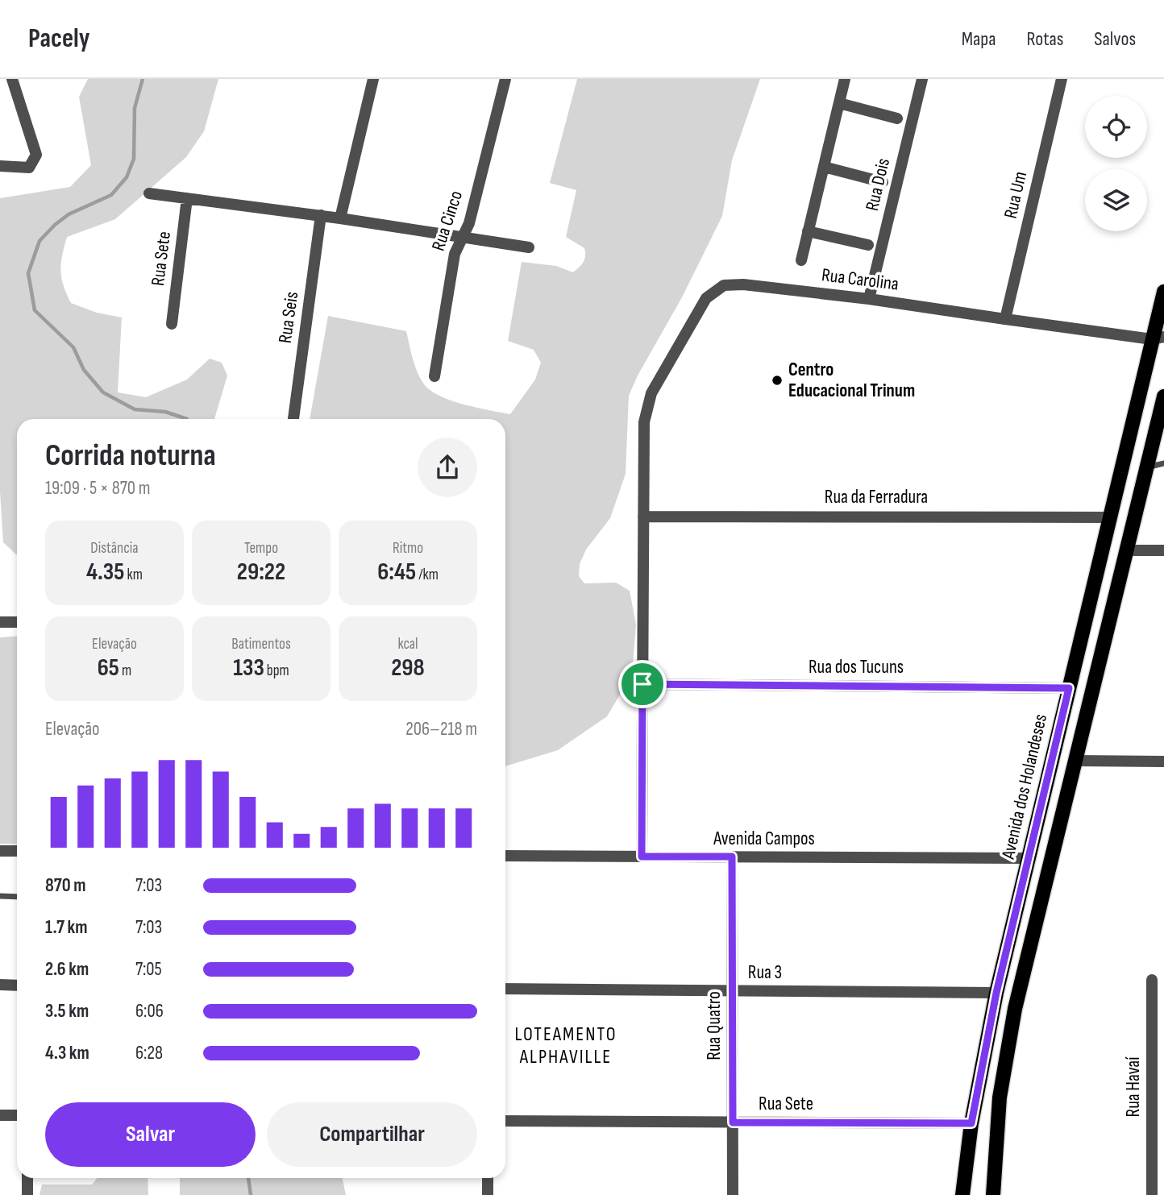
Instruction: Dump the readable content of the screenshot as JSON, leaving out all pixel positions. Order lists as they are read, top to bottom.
{
  "streets": {
    "main road": ["Avenida dos Holandeses"],
    "street": [
      "Rua Dois",
      "Rua Um",
      "Rua Cinco",
      "Rua Sete",
      "Rua Carolina",
      "Rua Seis",
      "Rua da Ferradura",
      "Rua dos Tucuns",
      "Avenida Campos",
      "Rua 3",
      "Rua Quatro",
      "Rua Havaí"
    ]
  },
  "crossings": [
    ["Rua Dois", "Rua Carolina"],
    ["Rua Um", "Rua Carolina"],
    ["Rua Sete", "Avenida dos Holandeses"],
    ["Rua Sete", "Rua Quatro"],
    ["Rua Carolina", "Rua da Ferradura"],
    ["Rua Carolina", "Rua dos Tucuns"],
    ["Rua Carolina", "Avenida dos Holandeses"],
    ["Rua Carolina", "Avenida Campos"],
    ["Rua da Ferradura", "Avenida dos Holandeses"],
    ["Rua dos Tucuns", "Avenida dos Holandeses"],
    ["Avenida dos Holandeses", "Avenida Campos"],
    ["Avenida dos Holandeses", "Rua 3"],
    ["Avenida Campos", "Rua Quatro"],
    ["Rua 3", "Rua Quatro"]
  ],
  "districts": ["LOTEAMENTO ALPHAVILLE"],
  "places": ["Centro Educacional Trinum"],
  "page": {
    "header": "Pacely",
    "nav": ["Mapa", "Rotas", "Salvos"],
    "heading": ["Corrida noturna", "19:09 · 5 × 870 m"],
    "stats": [
      ["Distância", "4.35 km"],
      ["Tempo", "29:22"],
      ["Ritmo", "6:45 /km"],
      ["Elevação", "65 m"],
      ["Batimentos", "133 bpm"],
      ["kcal", "298"]
    ],
    "chart": ["Elevação", "206–218 m"],
    "list": [
      {
        "name": "870 m",
        "note": "7:03"
      },
      {
        "name": "1.7 km",
        "note": "7:03"
      },
      {
        "name": "2.6 km",
        "note": "7:05"
      },
      {
        "name": "3.5 km",
        "note": "6:06"
      },
      {
        "name": "4.3 km",
        "note": "6:28"
      }
    ],
    "buttons": ["Salvar", "Compartilhar"]
  }
}
